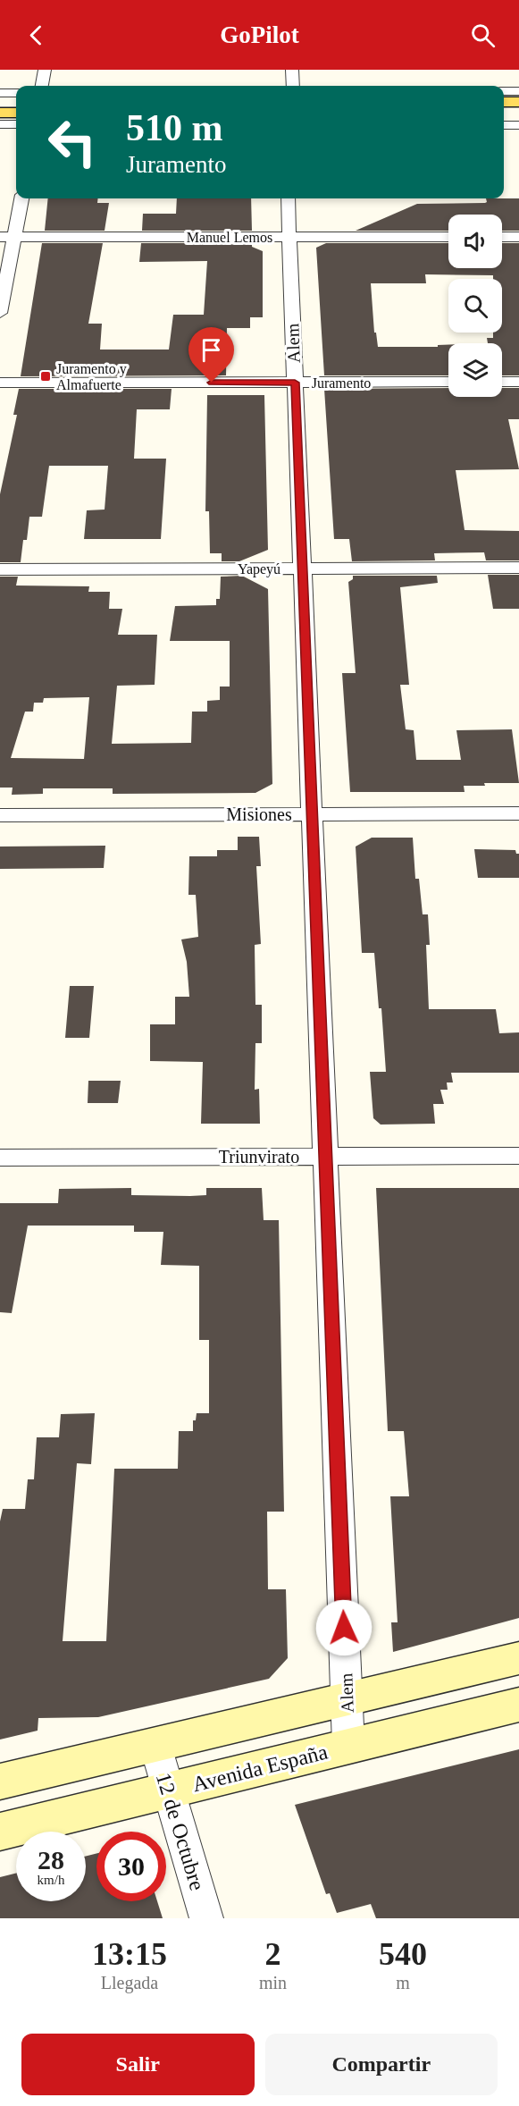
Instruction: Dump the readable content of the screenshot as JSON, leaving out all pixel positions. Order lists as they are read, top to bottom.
{
  "streets": {
    "main road": ["Avenida España"],
    "street": [
      "Manuel Lemos",
      "Alem",
      "Juramento",
      "Yapeyú",
      "Misiones",
      "Triunvirato",
      "12 de Octubre"
    ]
  },
  "crossings": [
    ["Manuel Lemos", "Alem"],
    ["Alem", "Juramento"],
    ["Alem", "Yapeyú"],
    ["Alem", "Misiones"],
    ["Alem", "Triunvirato"],
    ["Alem", "Avenida España"],
    ["Avenida España", "12 de Octubre"]
  ],
  "places": {
    "transit": ["Juramento y Almafuerte"]
  },
  "page": {
    "header": "GoPilot",
    "turn": ["510 m", "Juramento"],
    "speed": "28 km/h",
    "limit": "30",
    "eta": [
      "13:15",
      "Llegada",
      "2",
      "min",
      "540",
      "m"
    ],
    "buttons": ["Salir", "Compartir"]
  }
}
